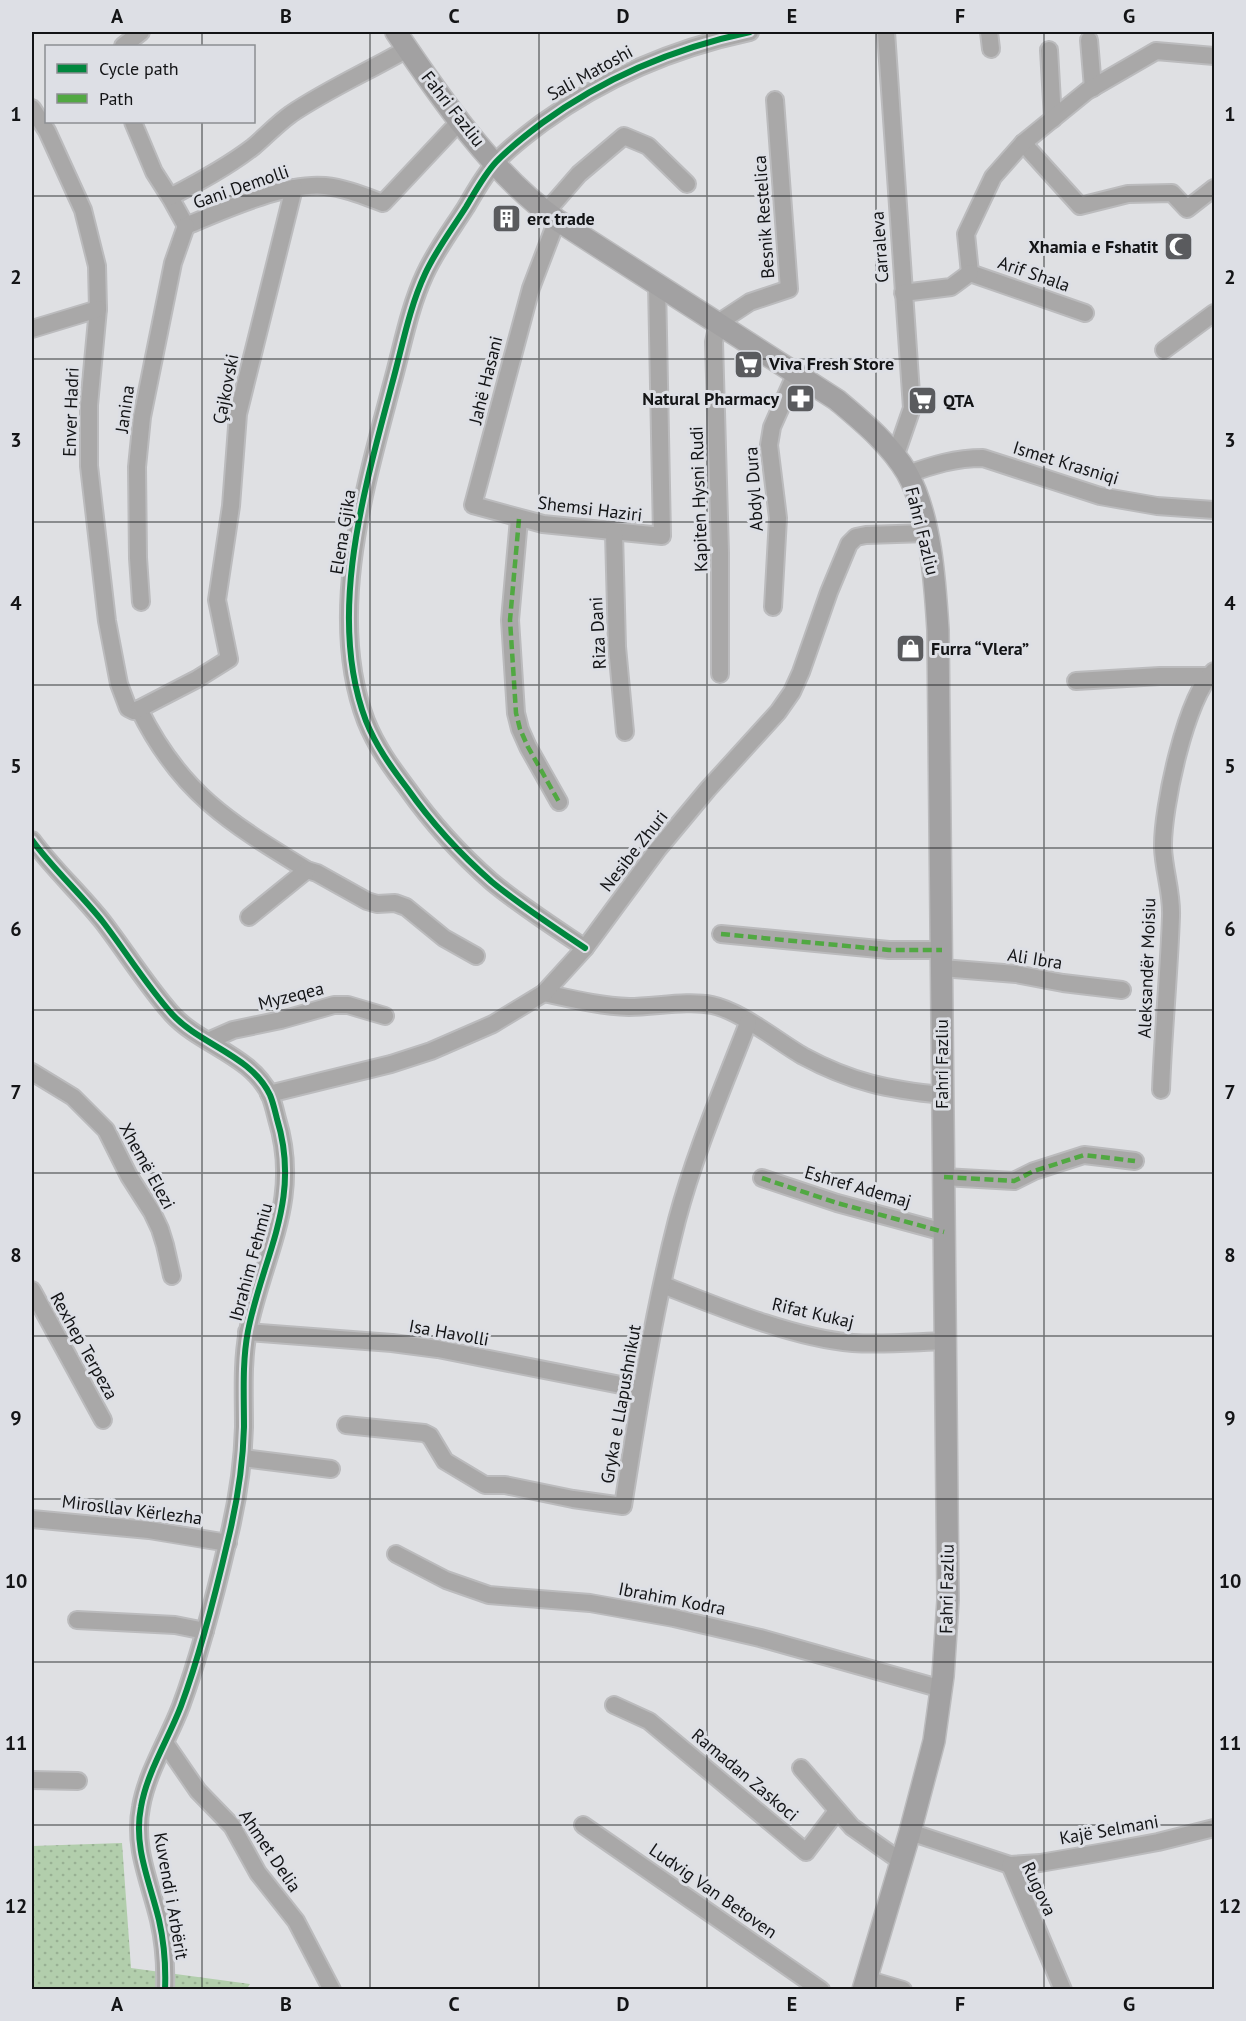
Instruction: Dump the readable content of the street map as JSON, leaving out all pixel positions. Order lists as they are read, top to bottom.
{
  "streets": {
    "main road": ["Fahri Fazliu"],
    "street": [
      "Sali Matoshi",
      "Gani Demolli",
      "Besnik Restelica",
      "Carraleva",
      "Arif Shala",
      "Jahë Hasani",
      "Çajkovski",
      "Janina",
      "Enver Hadri",
      "Ismet Krasniqi",
      "Abdyl Dura",
      "Kapiten Hysni Rudi",
      "Shemsi Haziri",
      "Elena Gjika",
      "Riza Dani",
      "Nesibe Zhuri",
      "Ali Ibra",
      "Aleksandër Moisiu",
      "Myzeqea",
      "Xhemë Elezi",
      "Eshref Ademaj",
      "Ibrahim Fehmiu",
      "Rifat Kukaj",
      "Isa Havolli",
      "Rexhep Terpeza",
      "Gryka e Llapushnikut",
      "Mirosllav Kërlezha",
      "Ibrahim Kodra",
      "Ramadan Zaskoci",
      "Kajë Selmani",
      "Ahmet Delia",
      "Rugova",
      "Ludvig Van Betoven",
      "Kuvendi i Arbërit"
    ]
  },
  "crossings": [
    ["Sali Matoshi", "Fahri Fazliu"],
    ["Sali Matoshi", "Elena Gjika"],
    ["Fahri Fazliu", "Gani Demolli"],
    ["Fahri Fazliu", "Besnik Restelica"],
    ["Fahri Fazliu", "Carraleva"],
    ["Fahri Fazliu", "Jahë Hasani"],
    ["Fahri Fazliu", "Ismet Krasniqi"],
    ["Fahri Fazliu", "Abdyl Dura"],
    ["Fahri Fazliu", "Kapiten Hysni Rudi"],
    ["Fahri Fazliu", "Shemsi Haziri"],
    ["Fahri Fazliu", "Elena Gjika"],
    ["Fahri Fazliu", "Nesibe Zhuri"],
    ["Fahri Fazliu", "Ali Ibra"],
    ["Fahri Fazliu", "Eshref Ademaj"],
    ["Fahri Fazliu", "Rifat Kukaj"],
    ["Fahri Fazliu", "Ibrahim Kodra"],
    ["Fahri Fazliu", "Ramadan Zaskoci"],
    ["Fahri Fazliu", "Rugova"],
    ["Gani Demolli", "Çajkovski"],
    ["Gani Demolli", "Janina"],
    ["Besnik Restelica", "Kapiten Hysni Rudi"],
    ["Carraleva", "Arif Shala"],
    ["Jahë Hasani", "Shemsi Haziri"],
    ["Çajkovski", "Enver Hadri"],
    ["Shemsi Haziri", "Riza Dani"],
    ["Elena Gjika", "Nesibe Zhuri"],
    ["Nesibe Zhuri", "Ibrahim Fehmiu"],
    ["Myzeqea", "Ibrahim Fehmiu"],
    ["Ibrahim Fehmiu", "Isa Havolli"],
    ["Ibrahim Fehmiu", "Mirosllav Kërlezha"],
    ["Ibrahim Fehmiu", "Ahmet Delia"],
    ["Ibrahim Fehmiu", "Kuvendi i Arbërit"],
    ["Rifat Kukaj", "Gryka e Llapushnikut"],
    ["Isa Havolli", "Gryka e Llapushnikut"],
    ["Kajë Selmani", "Rugova"],
    ["Ahmet Delia", "Kuvendi i Arbërit"]
  ],
  "places": {
    "building": ["erc trade"],
    "mosque": ["Xhamia e Fshatit"],
    "supermarket": ["Viva Fresh Store", "QTA"],
    "pharmacy": ["Natural Pharmacy"],
    "shop": ["Furra “Vlera”"]
  },
  "legend": ["Cycle path", "Path"],
  "grid": {
    "columns": [
      "A",
      "B",
      "C",
      "D",
      "E",
      "F",
      "G"
    ],
    "rows": [
      "1",
      "2",
      "3",
      "4",
      "5",
      "6",
      "7",
      "8",
      "9",
      "10",
      "11",
      "12"
    ]
  }
}
